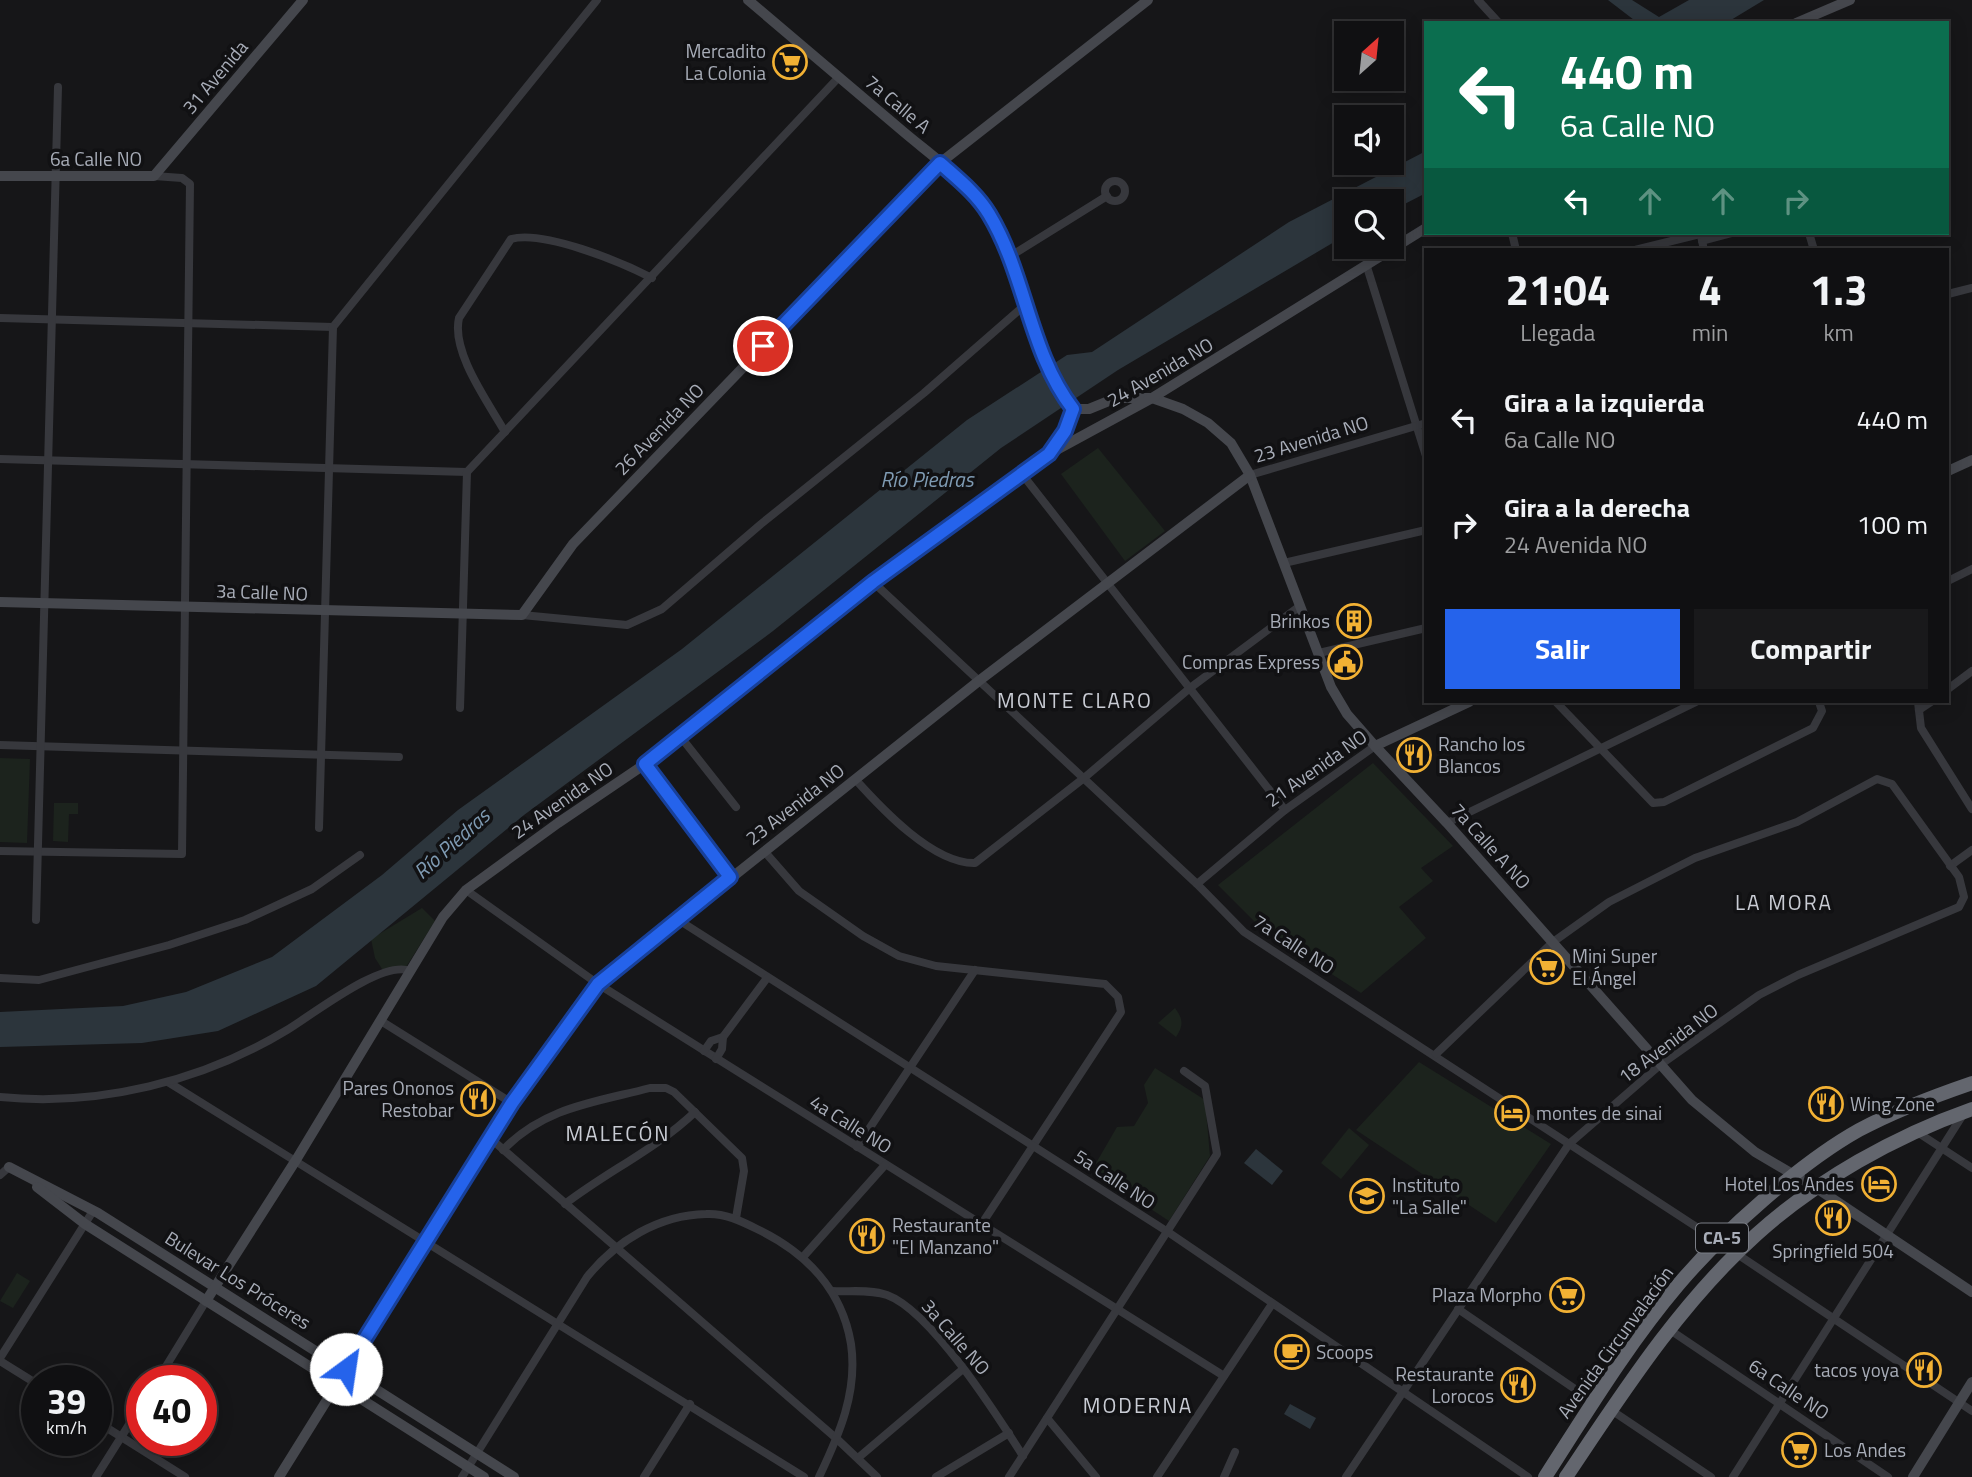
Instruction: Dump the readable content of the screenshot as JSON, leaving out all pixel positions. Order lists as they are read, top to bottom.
{
  "streets": {
    "highway": ["CA-5", "Avenida Circunvalación"],
    "street": [
      "31 Avenida",
      "7a Calle A",
      "6a Calle NO",
      "24 Avenida NO",
      "26 Avenida NO",
      "23 Avenida NO",
      "3a Calle NO",
      "21 Avenida NO",
      "7a Calle A NO",
      "7a Calle NO",
      "18 Avenida NO",
      "4a Calle NO",
      "5a Calle NO",
      "Bulevar Los Próceres"
    ]
  },
  "crossings": [
    ["31 Avenida", "6a Calle NO"],
    ["7a Calle A", "26 Avenida NO"],
    ["7a Calle A", "7a Calle A NO"],
    ["6a Calle NO", "Avenida Circunvalación"],
    ["24 Avenida NO", "7a Calle A NO"],
    ["24 Avenida NO", "7a Calle NO"],
    ["24 Avenida NO", "4a Calle NO"],
    ["24 Avenida NO", "Bulevar Los Próceres"],
    ["26 Avenida NO", "3a Calle NO"],
    ["23 Avenida NO", "7a Calle A NO"],
    ["23 Avenida NO", "7a Calle NO"],
    ["23 Avenida NO", "4a Calle NO"],
    ["23 Avenida NO", "5a Calle NO"],
    ["23 Avenida NO", "Bulevar Los Próceres"],
    ["21 Avenida NO", "7a Calle A NO"],
    ["21 Avenida NO", "7a Calle NO"],
    ["7a Calle A NO", "18 Avenida NO"],
    ["7a Calle A NO", "Avenida Circunvalación"],
    ["7a Calle NO", "18 Avenida NO"],
    ["7a Calle NO", "Avenida Circunvalación"],
    ["18 Avenida NO", "5a Calle NO"]
  ],
  "districts": [
    "MONTE CLARO",
    "LA MORA",
    "MALECÓN",
    "MODERNA"
  ],
  "water": ["Río Piedras"],
  "places": {
    "supermarket": [
      "Mercadito La Colonia",
      "Mini Super El Ángel",
      "Plaza Morpho",
      "Los Andes"
    ],
    "building": ["Brinkos"],
    "public building": ["Compras Express"],
    "restaurant": [
      "Rancho los Blancos",
      "Pares Ononos Restobar",
      "Wing Zone",
      "Springfield 504",
      "Restaurante \"El Manzano\"",
      "tacos yoya",
      "Restaurante Lorocos"
    ],
    "hotel": ["montes de sinai", "Hotel Los Andes"],
    "school or university": ["Instituto \"La Salle\""],
    "cafe": ["Scoops"]
  },
  "north": "top right",
  "page": {
    "turn": ["440 m", "6a Calle NO"],
    "eta": [
      "21:04",
      "Llegada",
      "4",
      "min",
      "1.3",
      "km"
    ],
    "list": [
      {
        "name": "Gira a la izquierda",
        "note": "6a Calle NO",
        "value": "440 m"
      },
      {
        "name": "Gira a la derecha",
        "note": "24 Avenida NO",
        "value": "100 m"
      }
    ],
    "buttons": ["Salir", "Compartir"],
    "speed": "39 km/h",
    "limit": "40"
  }
}
